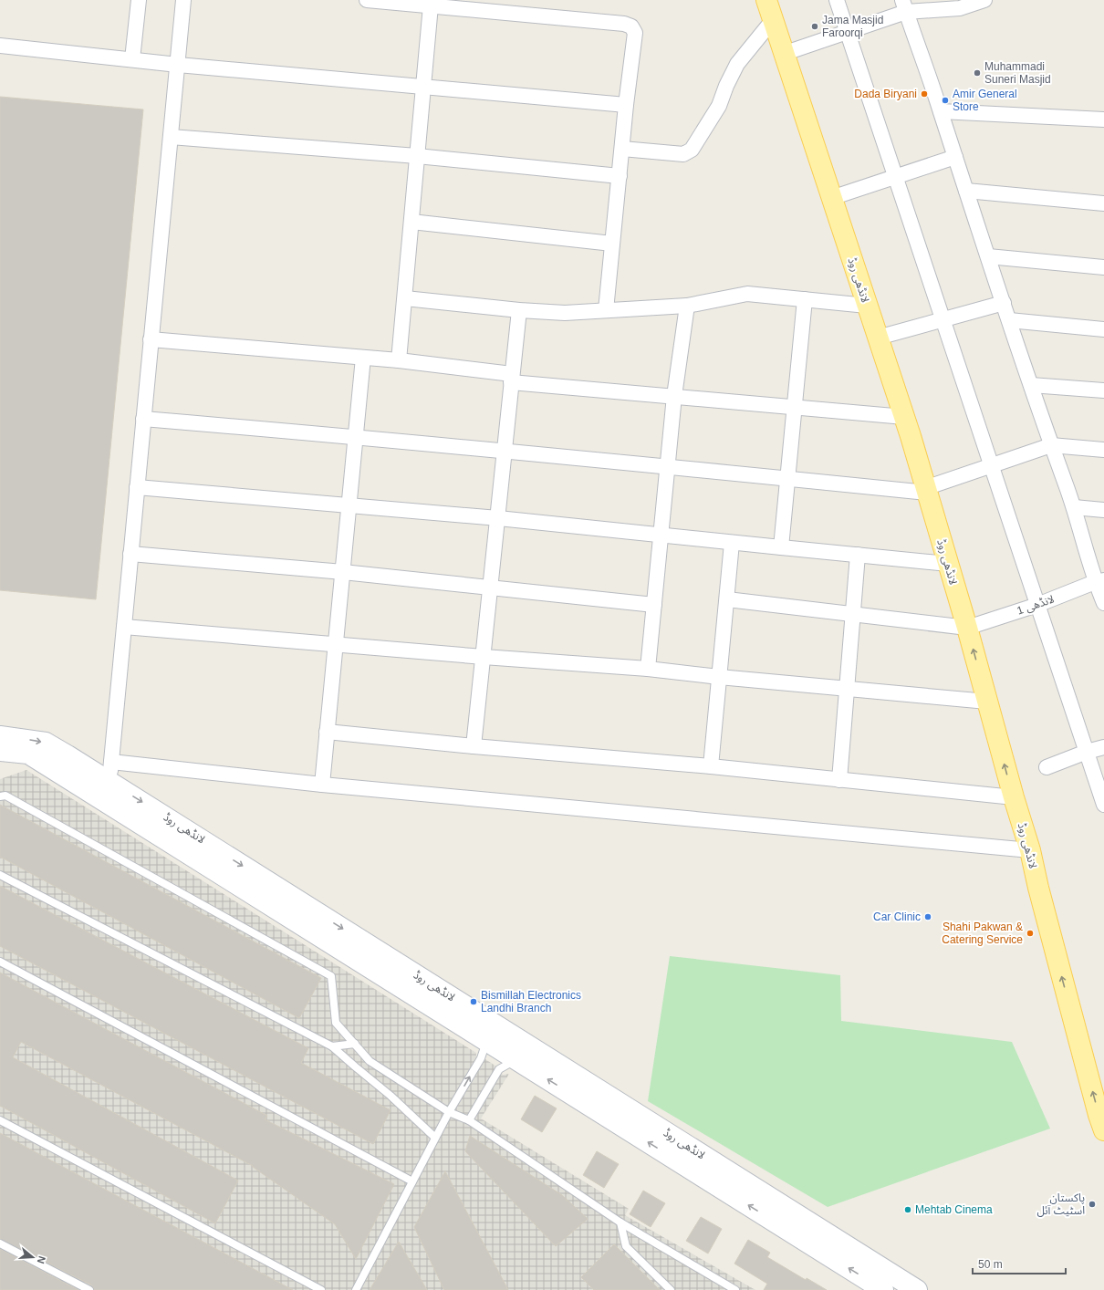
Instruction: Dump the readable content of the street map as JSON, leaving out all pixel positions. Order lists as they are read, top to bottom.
{
  "streets": {
    "main road": ["لانڈھی روڈ"],
    "street": ["لانڈھی 1"]
  },
  "crossings": [
    ["لانڈھی روڈ", "لانڈھی 1"]
  ],
  "places": [
    "Jama Masjid Faroorqi",
    "Muhammadi Suneri Masjid",
    "Dada Biryani",
    "Amir General Store",
    "Car Clinic",
    "Shahi Pakwan & Catering Service",
    "Bismillah Electronics Landhi Branch",
    "پاکستان اسٹیٹ آئل",
    "Mehtab Cinema"
  ],
  "scale_bar": "50 m",
  "north": "right"
}
